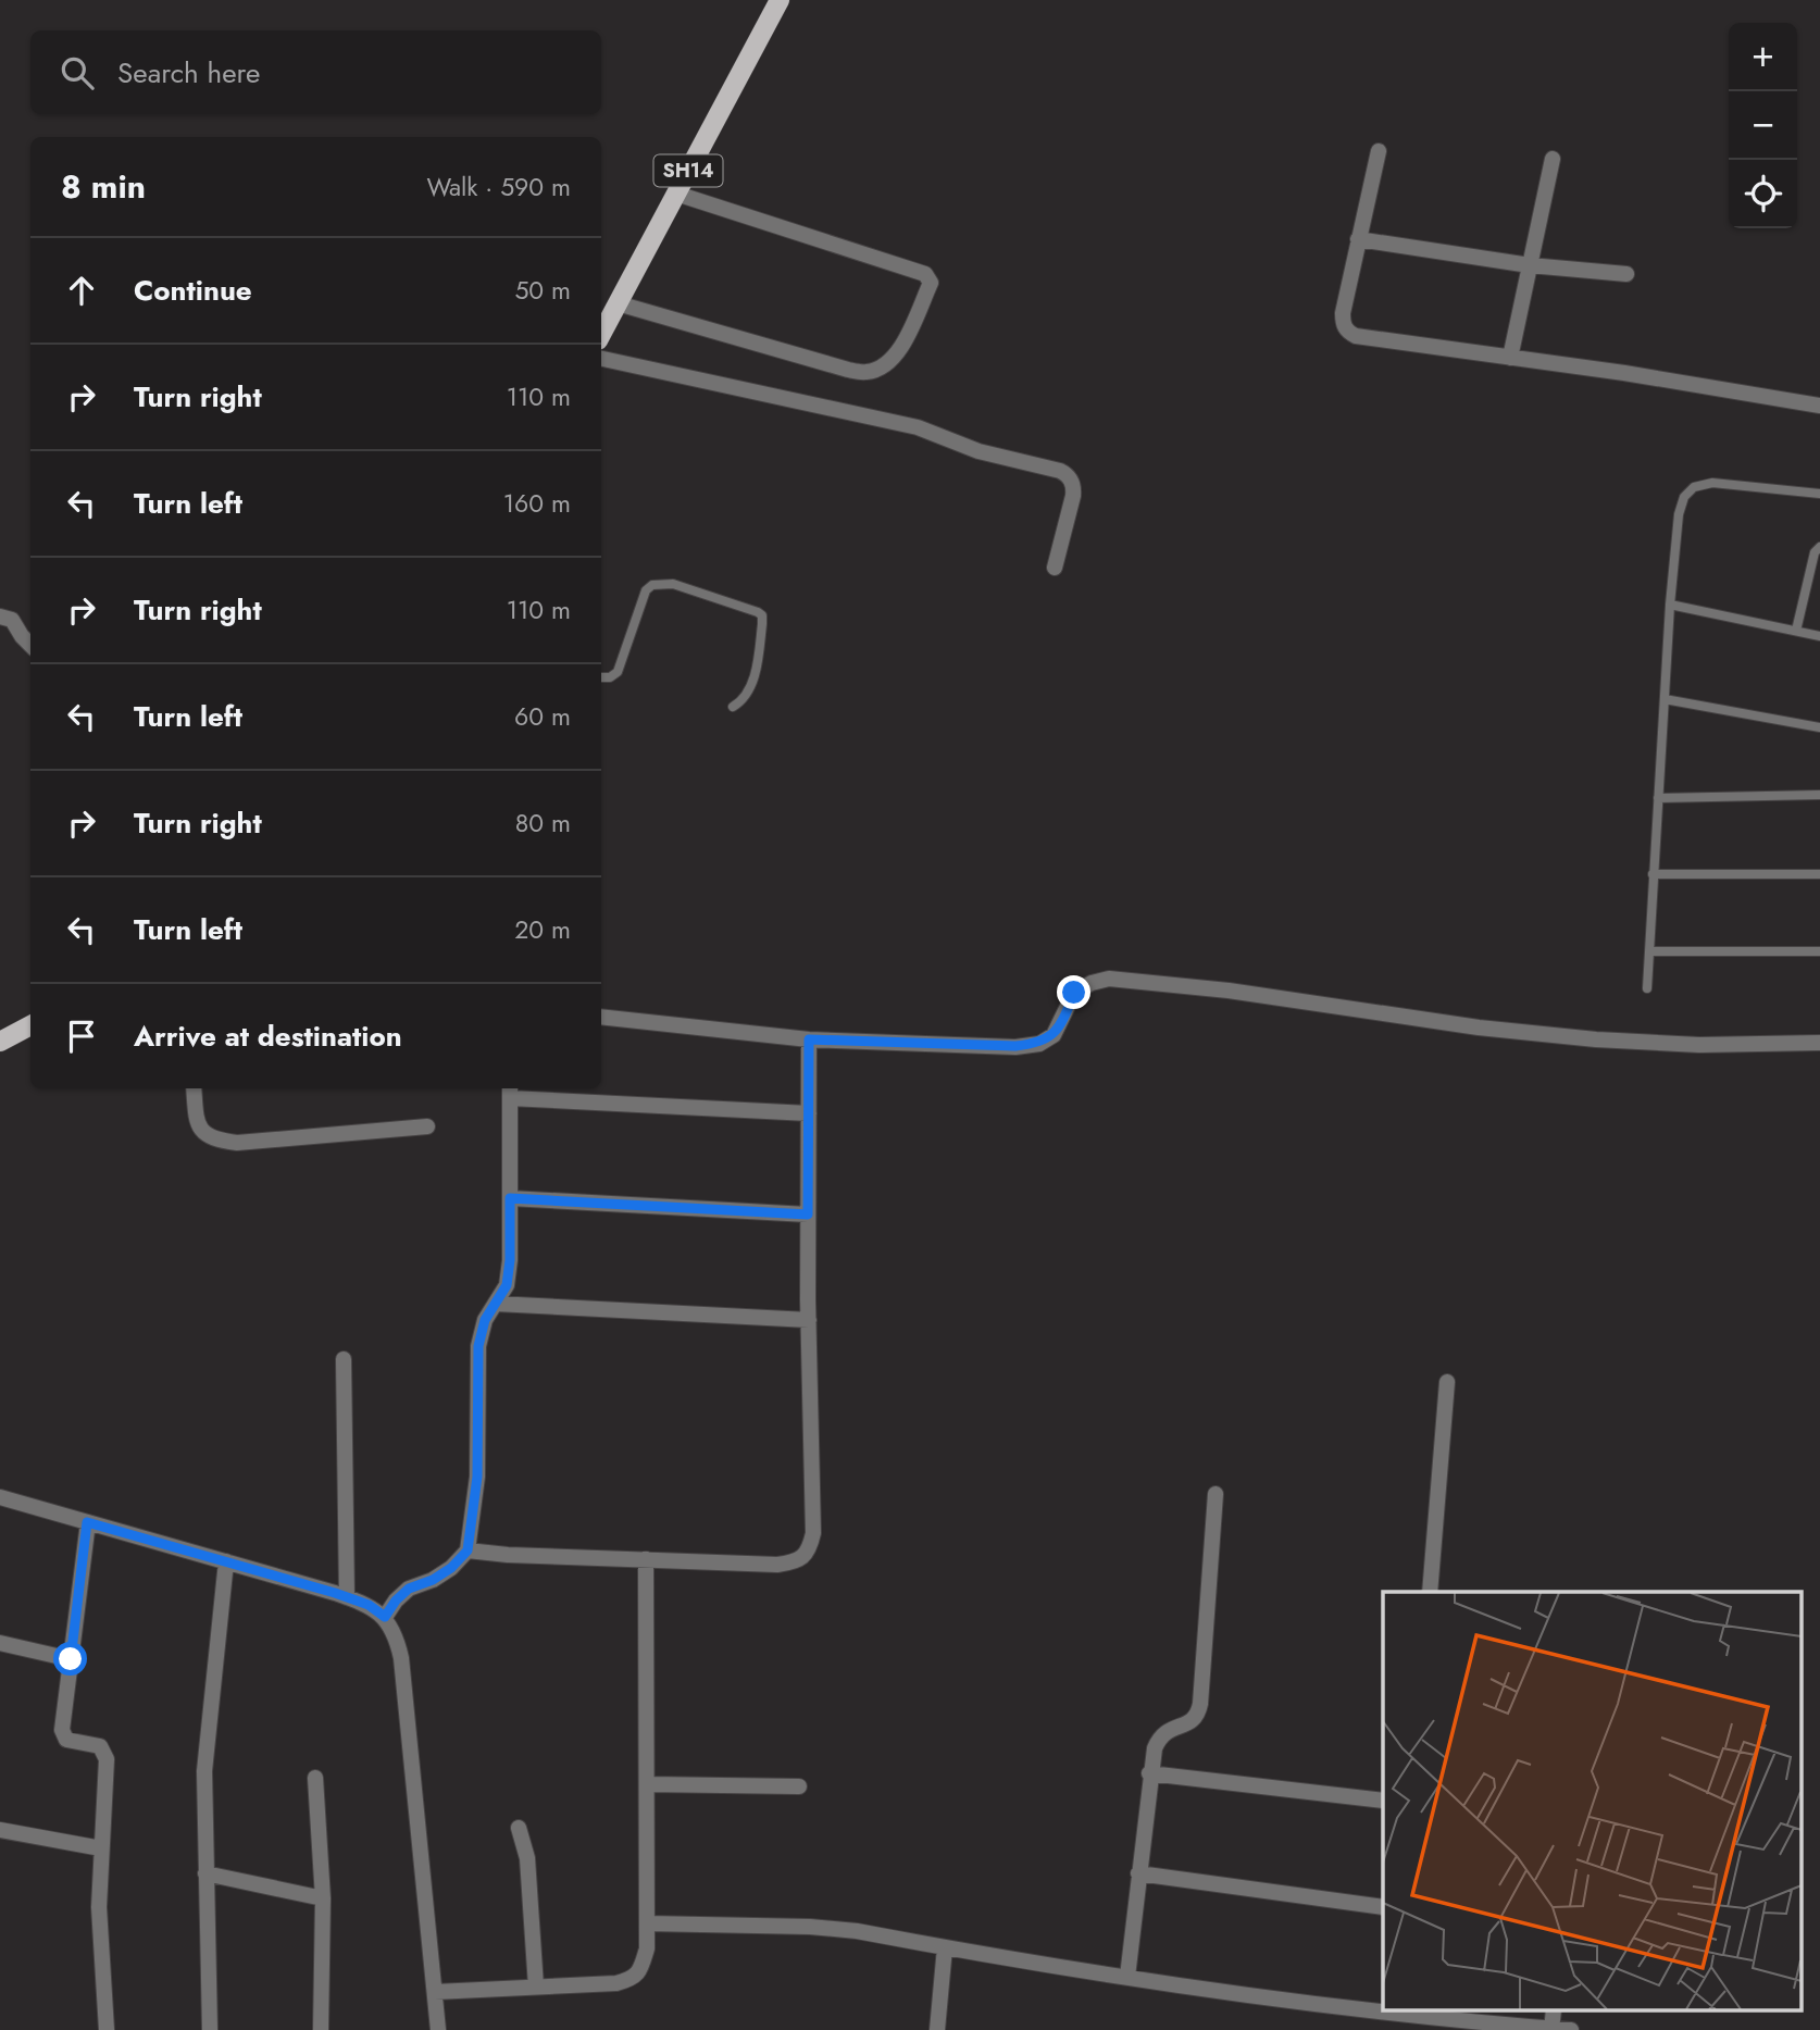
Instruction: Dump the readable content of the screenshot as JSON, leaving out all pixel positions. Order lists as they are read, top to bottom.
{
  "streets": {
    "main road": ["SH14"]
  },
  "page": {
    "map_buttons": ["+", "−"],
    "search": "Search here",
    "heading": ["8 min", "Walk · 590 m"],
    "list": [
      ["Continue", "50 m"],
      ["Turn right", "110 m"],
      ["Turn left", "160 m"],
      ["Turn right", "110 m"],
      ["Turn left", "60 m"],
      ["Turn right", "80 m"],
      ["Turn left", "20 m"],
      "Arrive at destination"
    ]
  }
}
